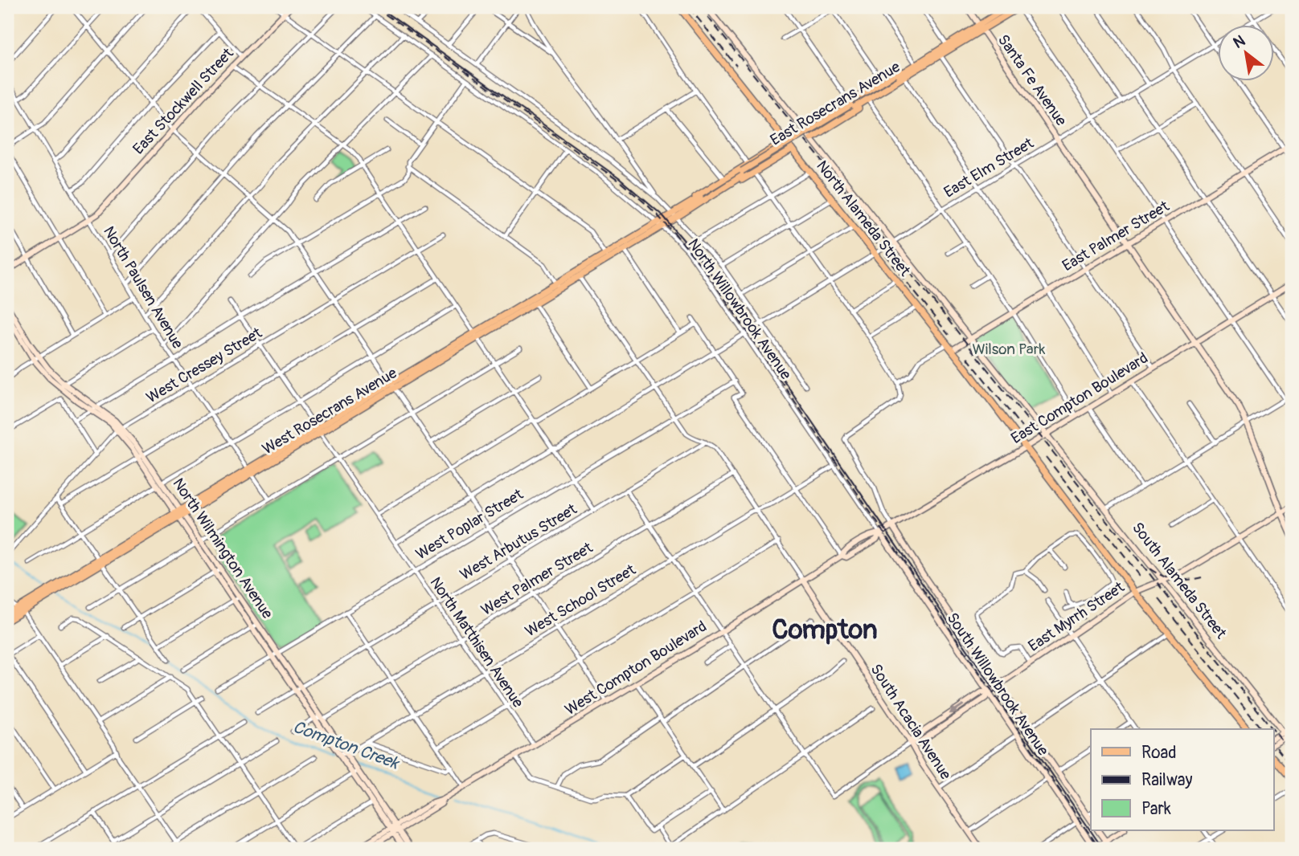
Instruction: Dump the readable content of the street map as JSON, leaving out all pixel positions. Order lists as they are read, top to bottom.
{
  "streets": {
    "main road": [
      "Santa Fe Avenue",
      "East Stockwell Street",
      "East Rosecrans Avenue",
      "North Alameda Street",
      "East Palmer Street",
      "East Compton Boulevard",
      "West Rosecrans Avenue",
      "North Wilmington Avenue",
      "South Alameda Street",
      "East Myrrh Street",
      "West Compton Boulevard",
      "South Willowbrook Avenue",
      "South Acacia Avenue"
    ],
    "street": [
      "East Elm Street",
      "North Paulsen Avenue",
      "North Willowbrook Avenue",
      "West Cressey Street",
      "West Poplar Street",
      "West Arbutus Street",
      "West Palmer Street",
      "West School Street",
      "North Matthisen Avenue"
    ]
  },
  "crossings": [
    ["Santa Fe Avenue", "East Rosecrans Avenue"],
    ["Santa Fe Avenue", "East Elm Street"],
    ["Santa Fe Avenue", "East Palmer Street"],
    ["Santa Fe Avenue", "East Compton Boulevard"],
    ["Santa Fe Avenue", "East Myrrh Street"],
    ["East Stockwell Street", "North Paulsen Avenue"],
    ["East Rosecrans Avenue", "North Willowbrook Avenue"],
    ["East Rosecrans Avenue", "West Rosecrans Avenue"],
    ["East Elm Street", "North Alameda Street"],
    ["East Elm Street", "North Willowbrook Avenue"],
    ["East Elm Street", "North Matthisen Avenue"],
    ["North Alameda Street", "East Palmer Street"],
    ["North Alameda Street", "East Compton Boulevard"],
    ["North Alameda Street", "South Alameda Street"],
    ["North Paulsen Avenue", "West Cressey Street"],
    ["North Paulsen Avenue", "West Rosecrans Avenue"],
    ["North Willowbrook Avenue", "East Compton Boulevard"],
    ["North Willowbrook Avenue", "West Rosecrans Avenue"],
    ["North Willowbrook Avenue", "West School Street"],
    ["North Willowbrook Avenue", "West Compton Boulevard"],
    ["North Willowbrook Avenue", "South Willowbrook Avenue"],
    ["West Cressey Street", "North Wilmington Avenue"],
    ["West Cressey Street", "North Matthisen Avenue"],
    ["East Compton Boulevard", "South Alameda Street"],
    ["East Compton Boulevard", "West Compton Boulevard"],
    ["East Compton Boulevard", "South Willowbrook Avenue"],
    ["West Rosecrans Avenue", "North Wilmington Avenue"],
    ["West Rosecrans Avenue", "North Matthisen Avenue"],
    ["West Poplar Street", "North Wilmington Avenue"],
    ["West Poplar Street", "North Matthisen Avenue"],
    ["West Arbutus Street", "North Wilmington Avenue"],
    ["West Arbutus Street", "North Matthisen Avenue"],
    ["North Wilmington Avenue", "West Palmer Street"],
    ["North Wilmington Avenue", "West School Street"],
    ["North Wilmington Avenue", "West Compton Boulevard"],
    ["West Palmer Street", "North Matthisen Avenue"],
    ["South Alameda Street", "East Myrrh Street"],
    ["West School Street", "North Matthisen Avenue"],
    ["East Myrrh Street", "South Willowbrook Avenue"],
    ["East Myrrh Street", "South Acacia Avenue"],
    ["North Matthisen Avenue", "West Compton Boulevard"],
    ["West Compton Boulevard", "South Willowbrook Avenue"],
    ["West Compton Boulevard", "South Acacia Avenue"]
  ],
  "districts": ["Compton"],
  "water": ["Compton Creek"],
  "parks": ["Wilson Park"],
  "legend": ["Road", "Railway", "Park"],
  "north": "top left"
}
